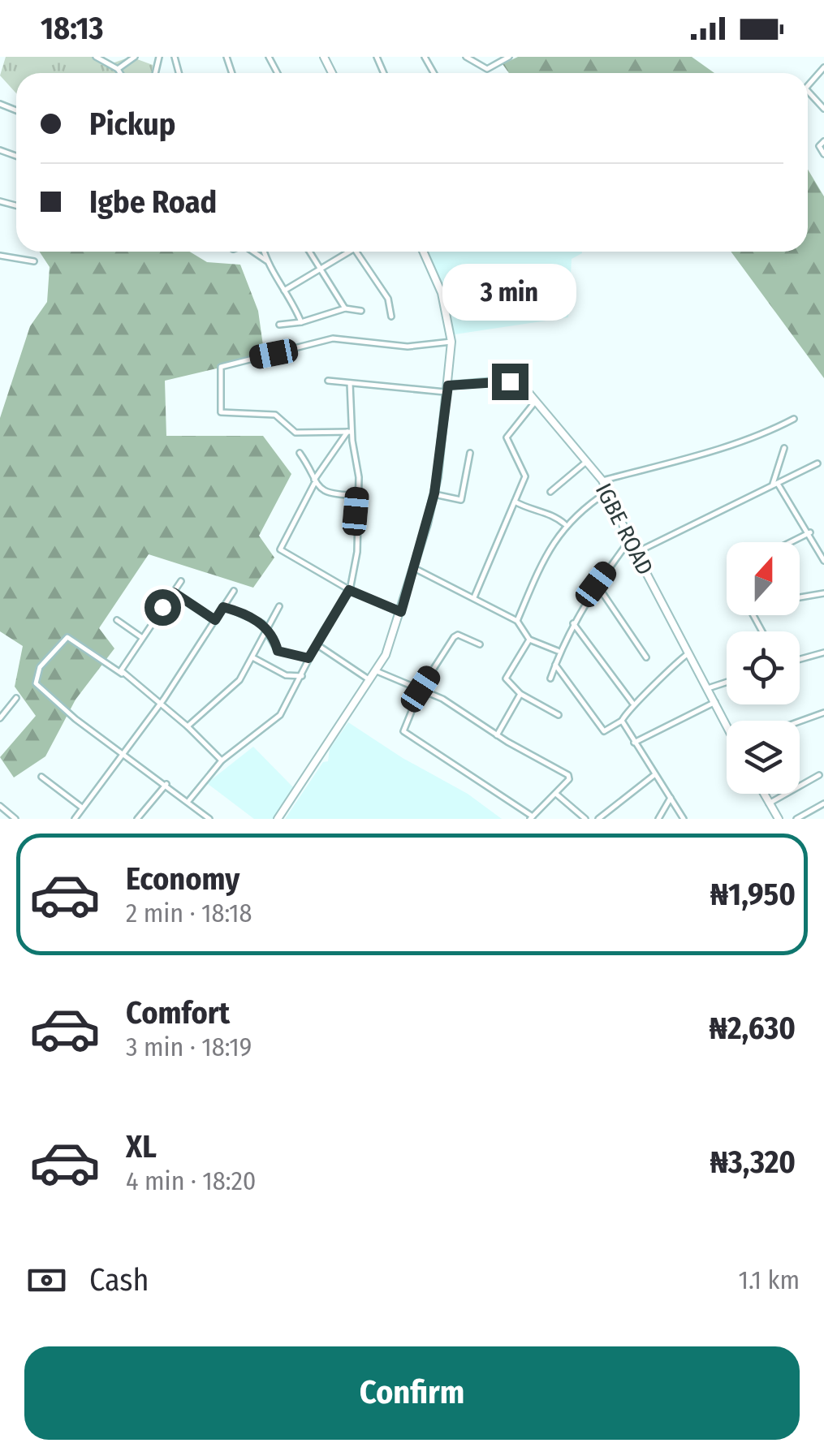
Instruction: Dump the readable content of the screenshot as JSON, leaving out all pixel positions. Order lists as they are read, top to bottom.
{
  "streets": {
    "main road": ["IGBE ROAD"]
  },
  "north": "top",
  "page": {
    "status": "18:13",
    "banner": ["Pickup", "Igbe Road"],
    "bubble": "3 min",
    "list": [
      {
        "name": "Economy",
        "note": "2 min · 18:18",
        "value": "₦1,950"
      },
      {
        "name": "Comfort",
        "note": "3 min · 18:19",
        "value": "₦2,630"
      },
      {
        "name": "XL",
        "note": "4 min · 18:20",
        "value": "₦3,320"
      }
    ],
    "pay": ["Cash", "1.1 km"],
    "buttons": "Confirm"
  }
}
